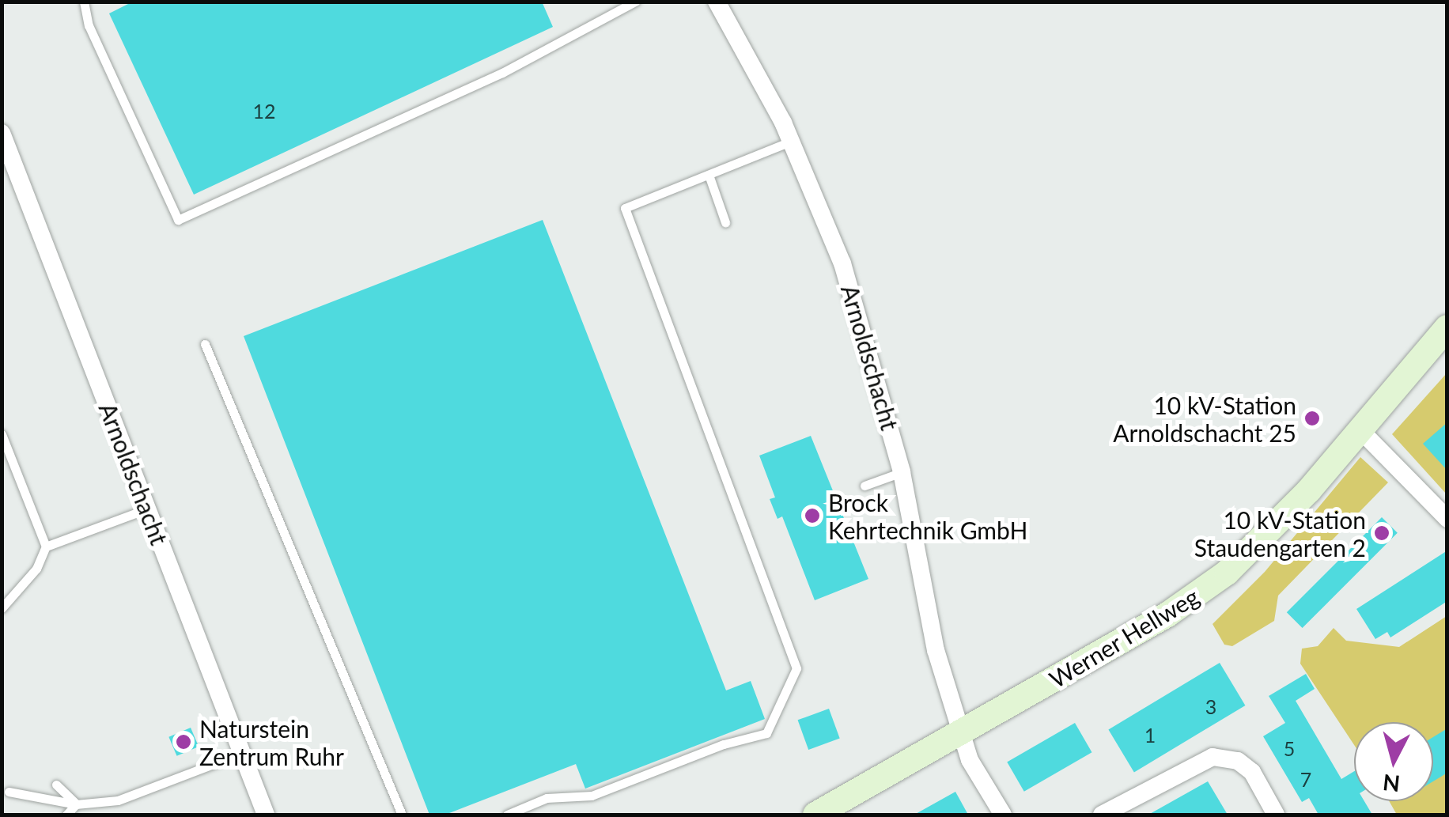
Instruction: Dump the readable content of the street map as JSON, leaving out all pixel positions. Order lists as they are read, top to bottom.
{
  "streets": {
    "main road": ["Werner Hellweg"],
    "street": ["Arnoldschacht"]
  },
  "crossings": [
    ["Arnoldschacht", "Werner Hellweg"]
  ],
  "places": [
    "10 kV-Station Arnoldschacht 25",
    "Brock Kehrtechnik GmbH",
    "10 kV-Station Staudengarten 2",
    "Naturstein Zentrum Ruhr"
  ],
  "house_numbers": [
    "12",
    "3",
    "1",
    "5",
    "7"
  ],
  "north": "bottom"
}
